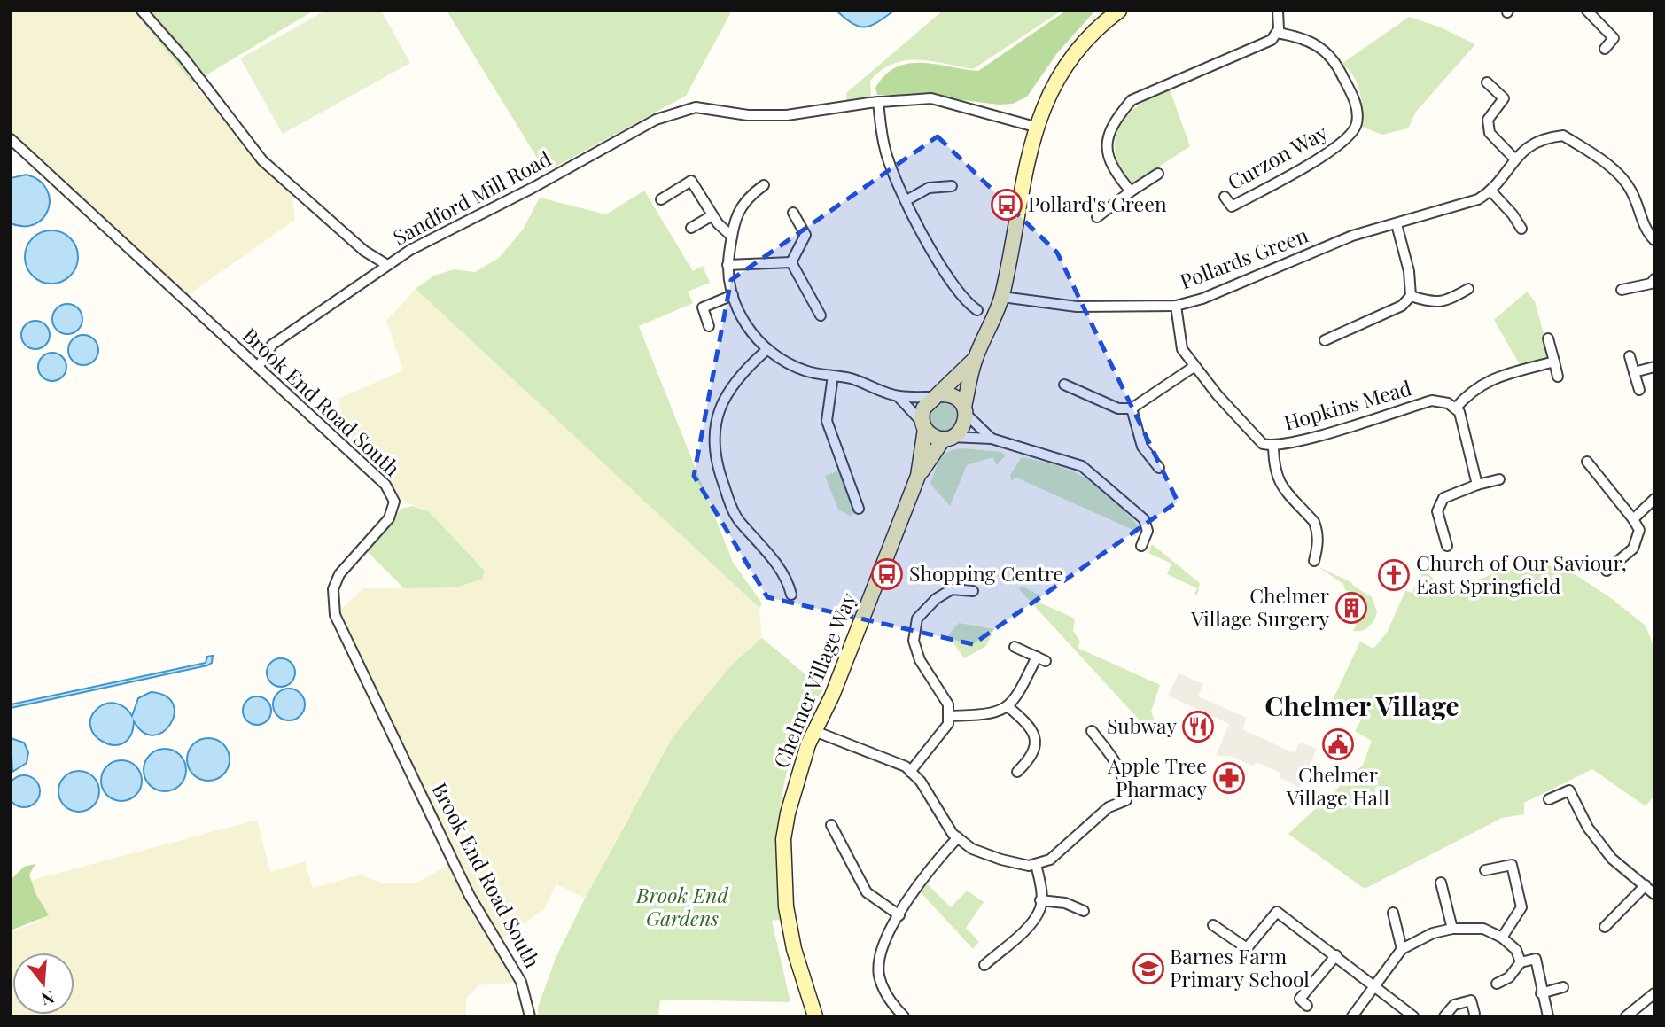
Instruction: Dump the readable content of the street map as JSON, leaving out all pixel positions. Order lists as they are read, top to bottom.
{
  "streets": {
    "street": [
      "Curzon Way",
      "Sandford Mill Road",
      "Pollards Green",
      "Brook End Road South",
      "Hopkins Mead",
      "Chelmer Village Way"
    ]
  },
  "crossings": [
    ["Sandford Mill Road", "Chelmer Village Way"],
    ["Pollards Green", "Hopkins Mead"],
    ["Pollards Green", "Chelmer Village Way"]
  ],
  "districts": ["Chelmer Village"],
  "parks": ["Brook End Gardens"],
  "places": {
    "bus stop": ["Pollard's Green", "Shopping Centre"],
    "church": ["Church of Our Saviour, East Springfield"],
    "building": ["Chelmer Village Surgery"],
    "restaurant": ["Subway"],
    "public building": ["Chelmer Village Hall"],
    "pharmacy": ["Apple Tree Pharmacy"],
    "school or university": ["Barnes Farm Primary School"]
  },
  "north": "bottom"
}
